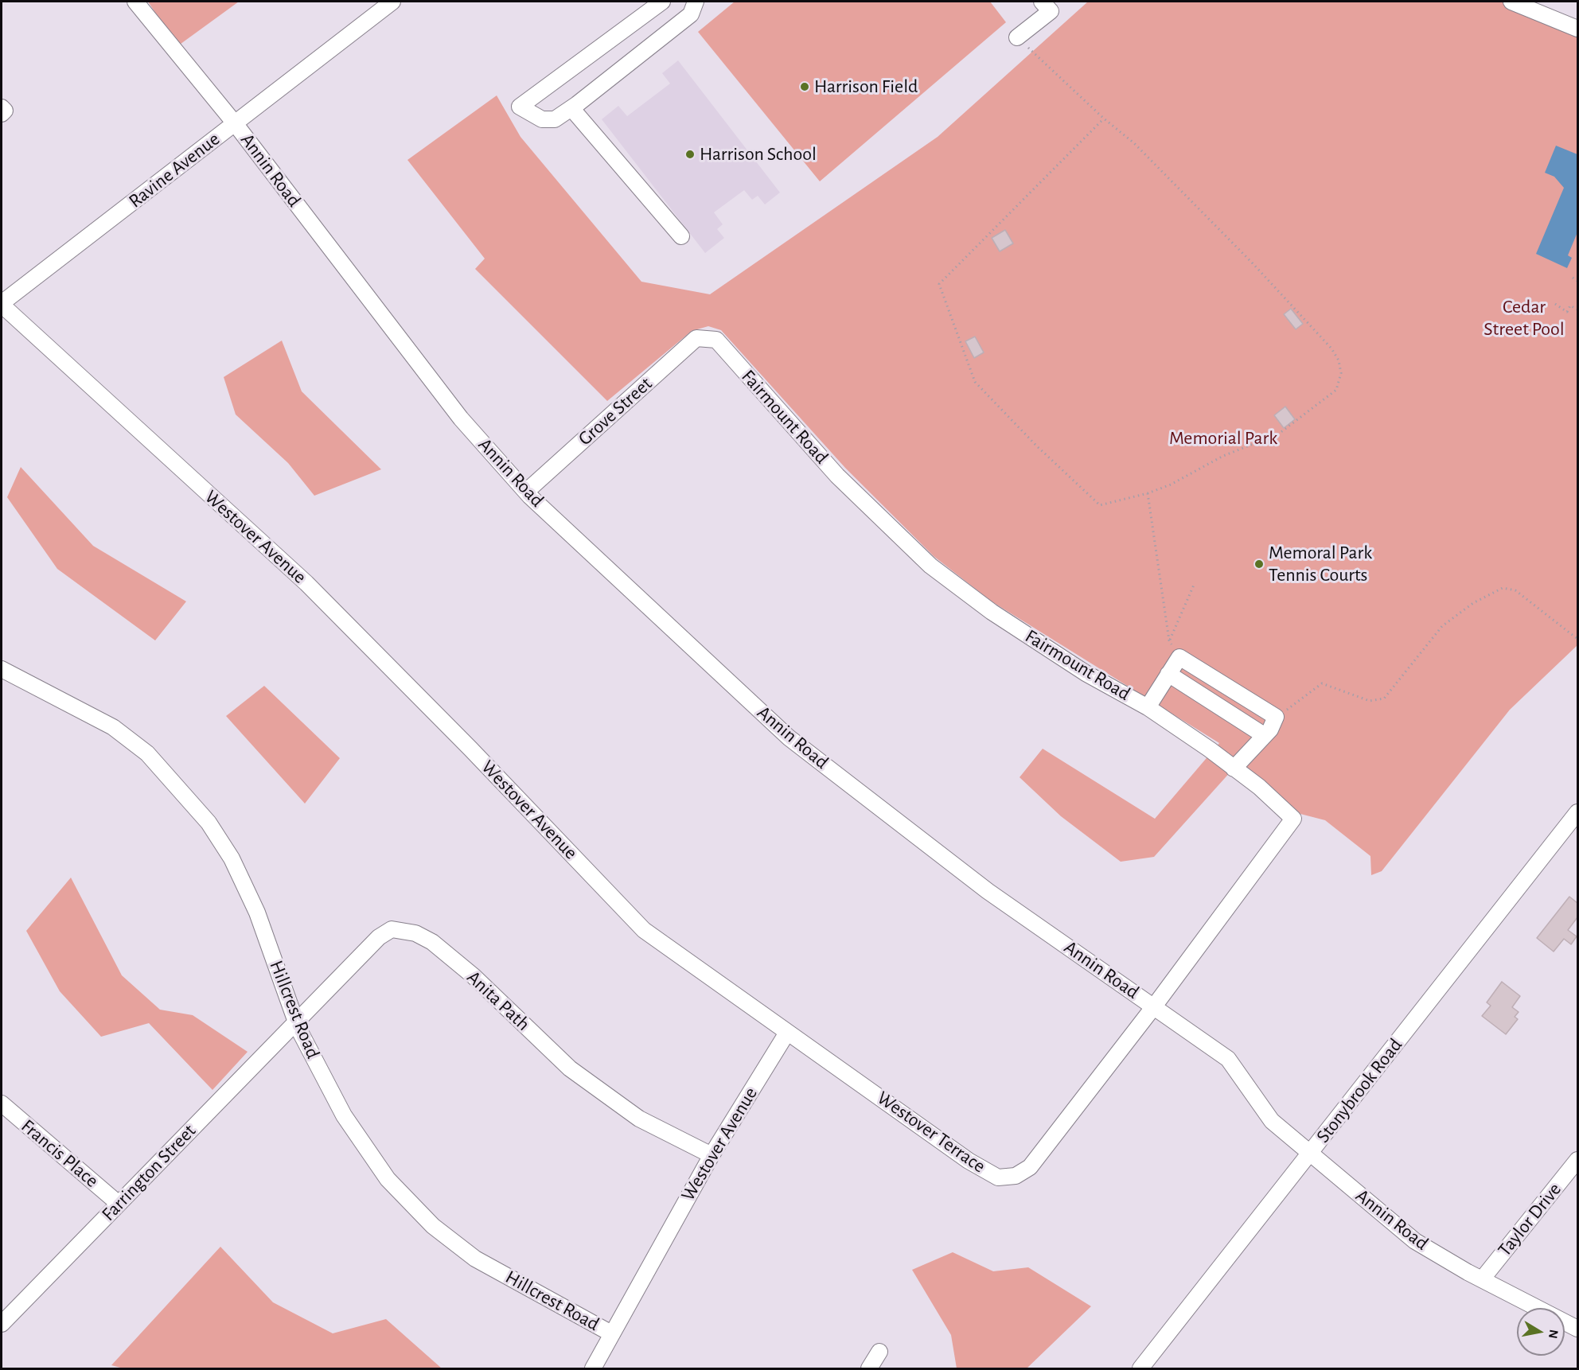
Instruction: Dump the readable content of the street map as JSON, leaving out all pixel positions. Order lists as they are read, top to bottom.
{
  "streets": {
    "street": [
      "Ravine Avenue",
      "Annin Road",
      "Grove Street",
      "Fairmount Road",
      "Westover Avenue",
      "Anita Path",
      "Hillcrest Road",
      "Stonybrook Road",
      "Westover Terrace",
      "Francis Place",
      "Farrington Street",
      "Taylor Drive"
    ]
  },
  "crossings": [
    ["Ravine Avenue", "Annin Road"],
    ["Ravine Avenue", "Westover Avenue"],
    ["Annin Road", "Grove Street"],
    ["Annin Road", "Fairmount Road"],
    ["Annin Road", "Stonybrook Road"],
    ["Annin Road", "Westover Terrace"],
    ["Annin Road", "Taylor Drive"],
    ["Grove Street", "Fairmount Road"],
    ["Fairmount Road", "Westover Terrace"],
    ["Westover Avenue", "Anita Path"],
    ["Westover Avenue", "Hillcrest Road"],
    ["Westover Avenue", "Westover Terrace"],
    ["Anita Path", "Hillcrest Road"],
    ["Anita Path", "Farrington Street"],
    ["Hillcrest Road", "Farrington Street"],
    ["Francis Place", "Farrington Street"]
  ],
  "parks": ["Cedar Street Pool", "Memorial Park"],
  "places": ["Harrison Field", "Harrison School", "Memoral Park Tennis Courts"],
  "north": "right"
}
